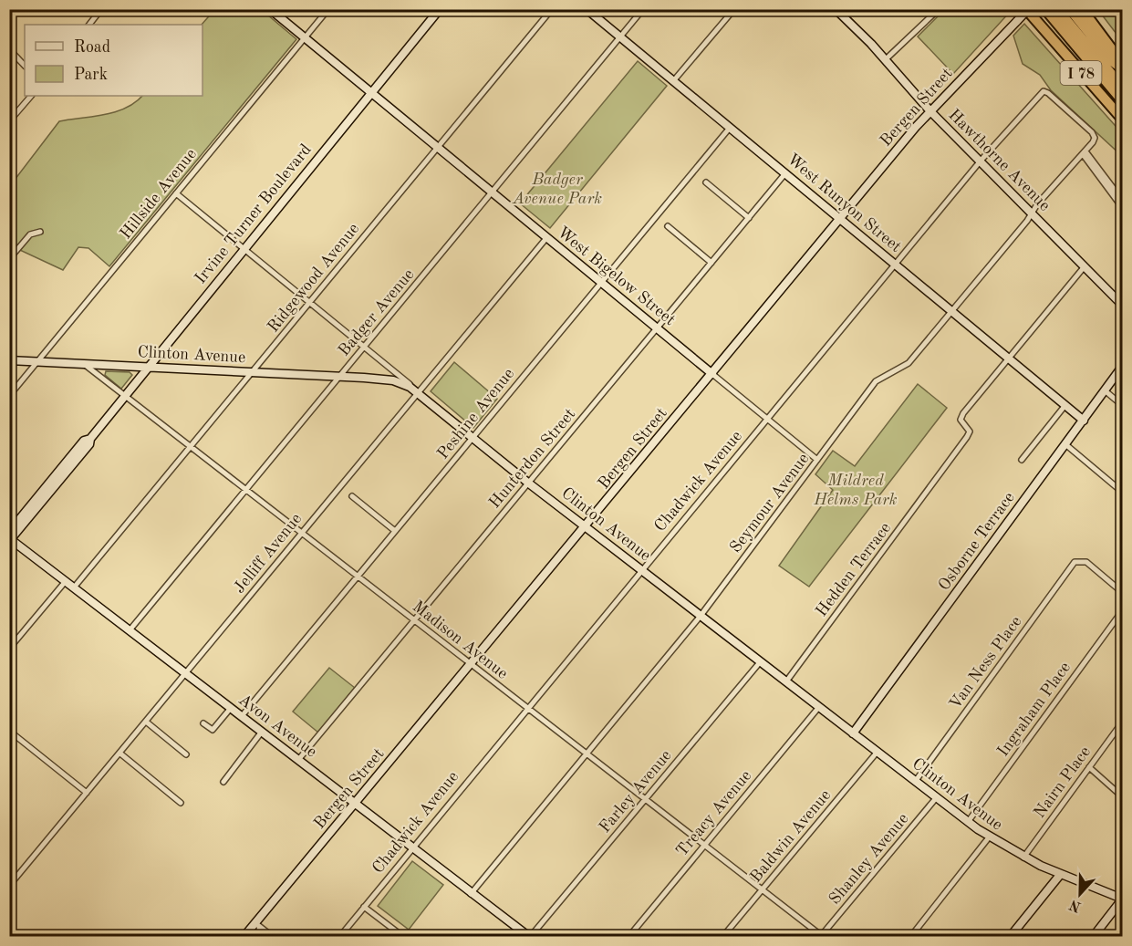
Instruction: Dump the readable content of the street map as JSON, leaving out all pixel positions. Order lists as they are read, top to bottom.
{
  "streets": {
    "highway": ["I 78"],
    "main road": [
      "Bergen Street",
      "Hawthorne Avenue",
      "West Runyon Street",
      "Irvine Turner Boulevard",
      "West Bigelow Street",
      "Clinton Avenue",
      "Osborne Terrace",
      "Avon Avenue"
    ],
    "street": [
      "Hillside Avenue",
      "Ridgewood Avenue",
      "Badger Avenue",
      "Peshine Avenue",
      "Hunterdon Street",
      "Chadwick Avenue",
      "Seymour Avenue",
      "Jelliff Avenue",
      "Hedden Terrace",
      "Madison Avenue",
      "Van Ness Place",
      "Ingraham Place",
      "Nairn Place",
      "Farley Avenue",
      "Treacy Avenue",
      "Baldwin Avenue",
      "Shanley Avenue"
    ]
  },
  "crossings": [
    ["I 78", "Bergen Street"],
    ["Bergen Street", "Hawthorne Avenue"],
    ["Bergen Street", "West Runyon Street"],
    ["Bergen Street", "West Bigelow Street"],
    ["Bergen Street", "Clinton Avenue"],
    ["Bergen Street", "Madison Avenue"],
    ["Bergen Street", "Avon Avenue"],
    ["Hawthorne Avenue", "Chadwick Avenue"],
    ["Hawthorne Avenue", "Seymour Avenue"],
    ["Hawthorne Avenue", "Hedden Terrace"],
    ["Hillside Avenue", "West Bigelow Street"],
    ["Hillside Avenue", "Clinton Avenue"],
    ["West Runyon Street", "Badger Avenue"],
    ["West Runyon Street", "Peshine Avenue"],
    ["West Runyon Street", "Hunterdon Street"],
    ["West Runyon Street", "Chadwick Avenue"],
    ["West Runyon Street", "Seymour Avenue"],
    ["West Runyon Street", "Osborne Terrace"],
    ["West Runyon Street", "Hedden Terrace"],
    ["Irvine Turner Boulevard", "West Bigelow Street"],
    ["Irvine Turner Boulevard", "Clinton Avenue"],
    ["Irvine Turner Boulevard", "Madison Avenue"],
    ["Irvine Turner Boulevard", "Avon Avenue"],
    ["West Bigelow Street", "Ridgewood Avenue"],
    ["West Bigelow Street", "Badger Avenue"],
    ["West Bigelow Street", "Peshine Avenue"],
    ["West Bigelow Street", "Hunterdon Street"],
    ["West Bigelow Street", "Chadwick Avenue"],
    ["West Bigelow Street", "Seymour Avenue"],
    ["West Bigelow Street", "Jelliff Avenue"],
    ["Ridgewood Avenue", "Clinton Avenue"],
    ["Ridgewood Avenue", "Madison Avenue"],
    ["Ridgewood Avenue", "Avon Avenue"],
    ["Badger Avenue", "Clinton Avenue"],
    ["Badger Avenue", "Madison Avenue"],
    ["Badger Avenue", "Avon Avenue"],
    ["Clinton Avenue", "Peshine Avenue"],
    ["Clinton Avenue", "Hunterdon Street"],
    ["Clinton Avenue", "Chadwick Avenue"],
    ["Clinton Avenue", "Seymour Avenue"],
    ["Clinton Avenue", "Osborne Terrace"],
    ["Clinton Avenue", "Jelliff Avenue"],
    ["Clinton Avenue", "Hedden Terrace"],
    ["Clinton Avenue", "Madison Avenue"],
    ["Clinton Avenue", "Van Ness Place"],
    ["Clinton Avenue", "Ingraham Place"],
    ["Clinton Avenue", "Nairn Place"],
    ["Clinton Avenue", "Farley Avenue"],
    ["Clinton Avenue", "Treacy Avenue"],
    ["Clinton Avenue", "Baldwin Avenue"],
    ["Clinton Avenue", "Shanley Avenue"],
    ["Peshine Avenue", "Madison Avenue"],
    ["Peshine Avenue", "Avon Avenue"],
    ["Hunterdon Street", "Madison Avenue"],
    ["Hunterdon Street", "Avon Avenue"],
    ["Chadwick Avenue", "Seymour Avenue"],
    ["Chadwick Avenue", "Madison Avenue"],
    ["Chadwick Avenue", "Avon Avenue"],
    ["Seymour Avenue", "Madison Avenue"],
    ["Seymour Avenue", "Avon Avenue"],
    ["Jelliff Avenue", "Madison Avenue"],
    ["Jelliff Avenue", "Avon Avenue"],
    ["Madison Avenue", "Farley Avenue"],
    ["Madison Avenue", "Treacy Avenue"],
    ["Madison Avenue", "Baldwin Avenue"],
    ["Madison Avenue", "Shanley Avenue"],
    ["Avon Avenue", "Farley Avenue"]
  ],
  "parks": ["Badger Avenue Park", "Mildred Helms Park"],
  "legend": ["Road", "Park"],
  "north": "bottom"
}
